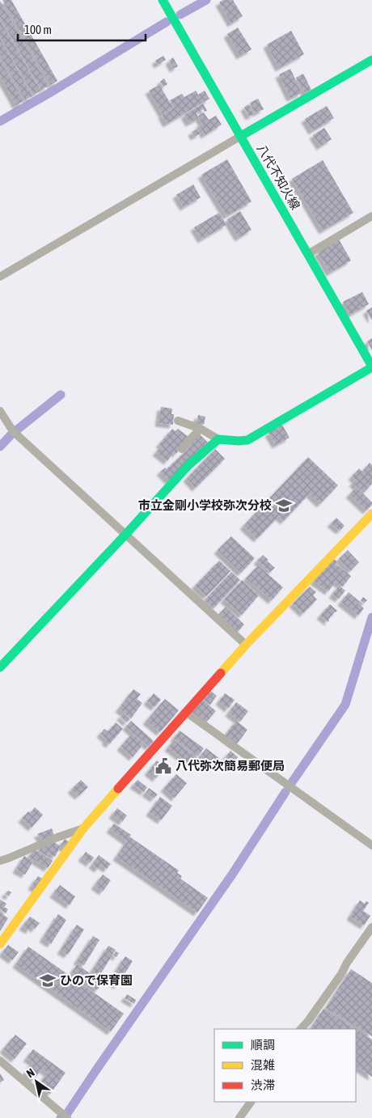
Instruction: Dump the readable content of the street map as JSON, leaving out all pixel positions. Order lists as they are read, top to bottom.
{
  "streets": {
    "street": ["八代不知火線"]
  },
  "places": {
    "school or university": ["市立金剛小学校弥次分校", "ひので保育園"],
    "public building": ["八代弥次簡易郵便局"]
  },
  "legend": ["順調", "混雑", "渋滞"],
  "scale_bar": "100 m",
  "north": "top left"
}
